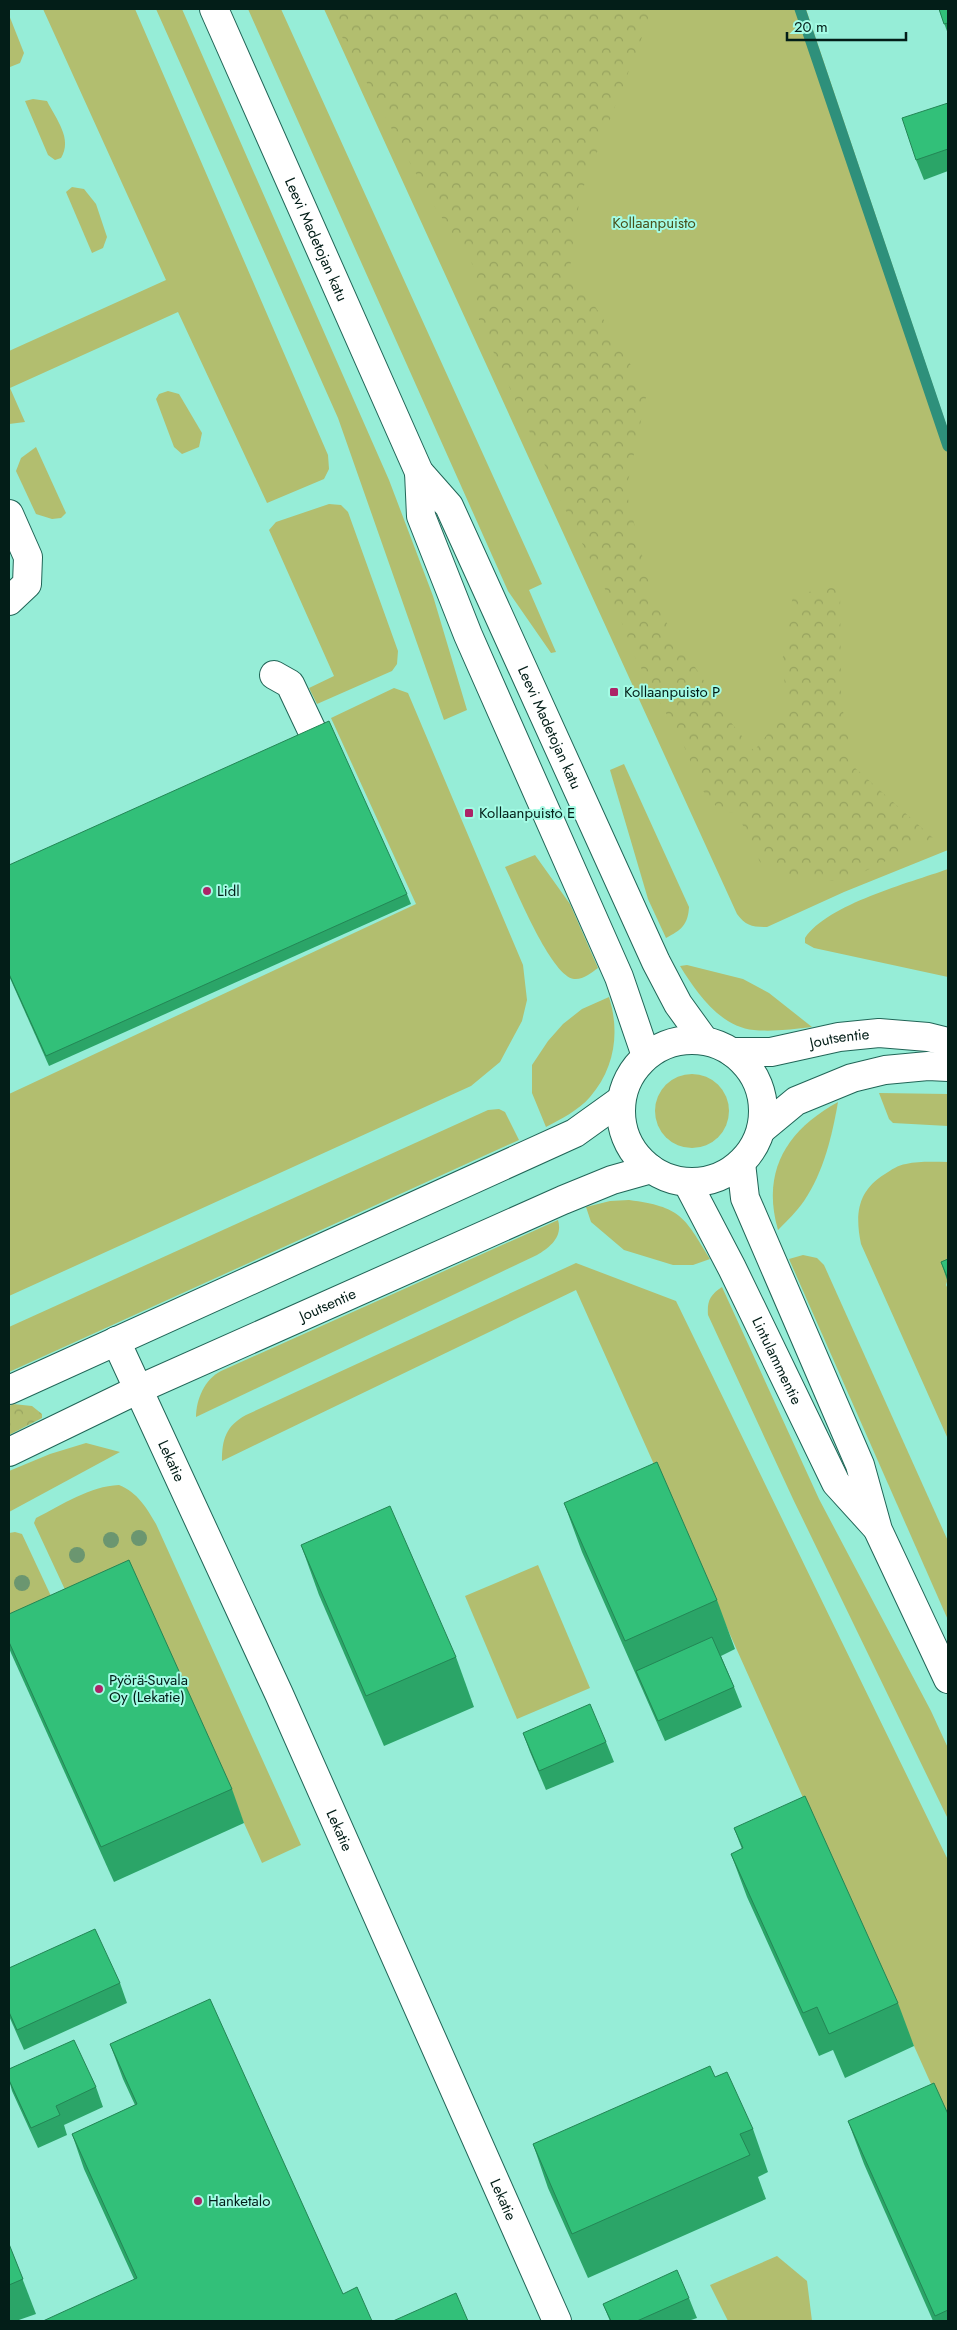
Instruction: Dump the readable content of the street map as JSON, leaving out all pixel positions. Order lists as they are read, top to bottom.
{
  "streets": {
    "street": [
      "Leevi Madetojan katu",
      "Joutsentie",
      "Lintulammentie",
      "Lekatie"
    ]
  },
  "crossings": [
    ["Leevi Madetojan katu", "Joutsentie"],
    ["Leevi Madetojan katu", "Lintulammentie"],
    ["Joutsentie", "Lintulammentie"],
    ["Joutsentie", "Lekatie"]
  ],
  "parks": ["Kollaanpuisto"],
  "places": {
    "transit": ["Kollaanpuisto P", "Kollaanpuisto E"],
    "other": ["Lidl", "Pyörä-Suvala Oy (Lekatie)", "Hanketalo"]
  },
  "scale_bar": "20 m"
}
